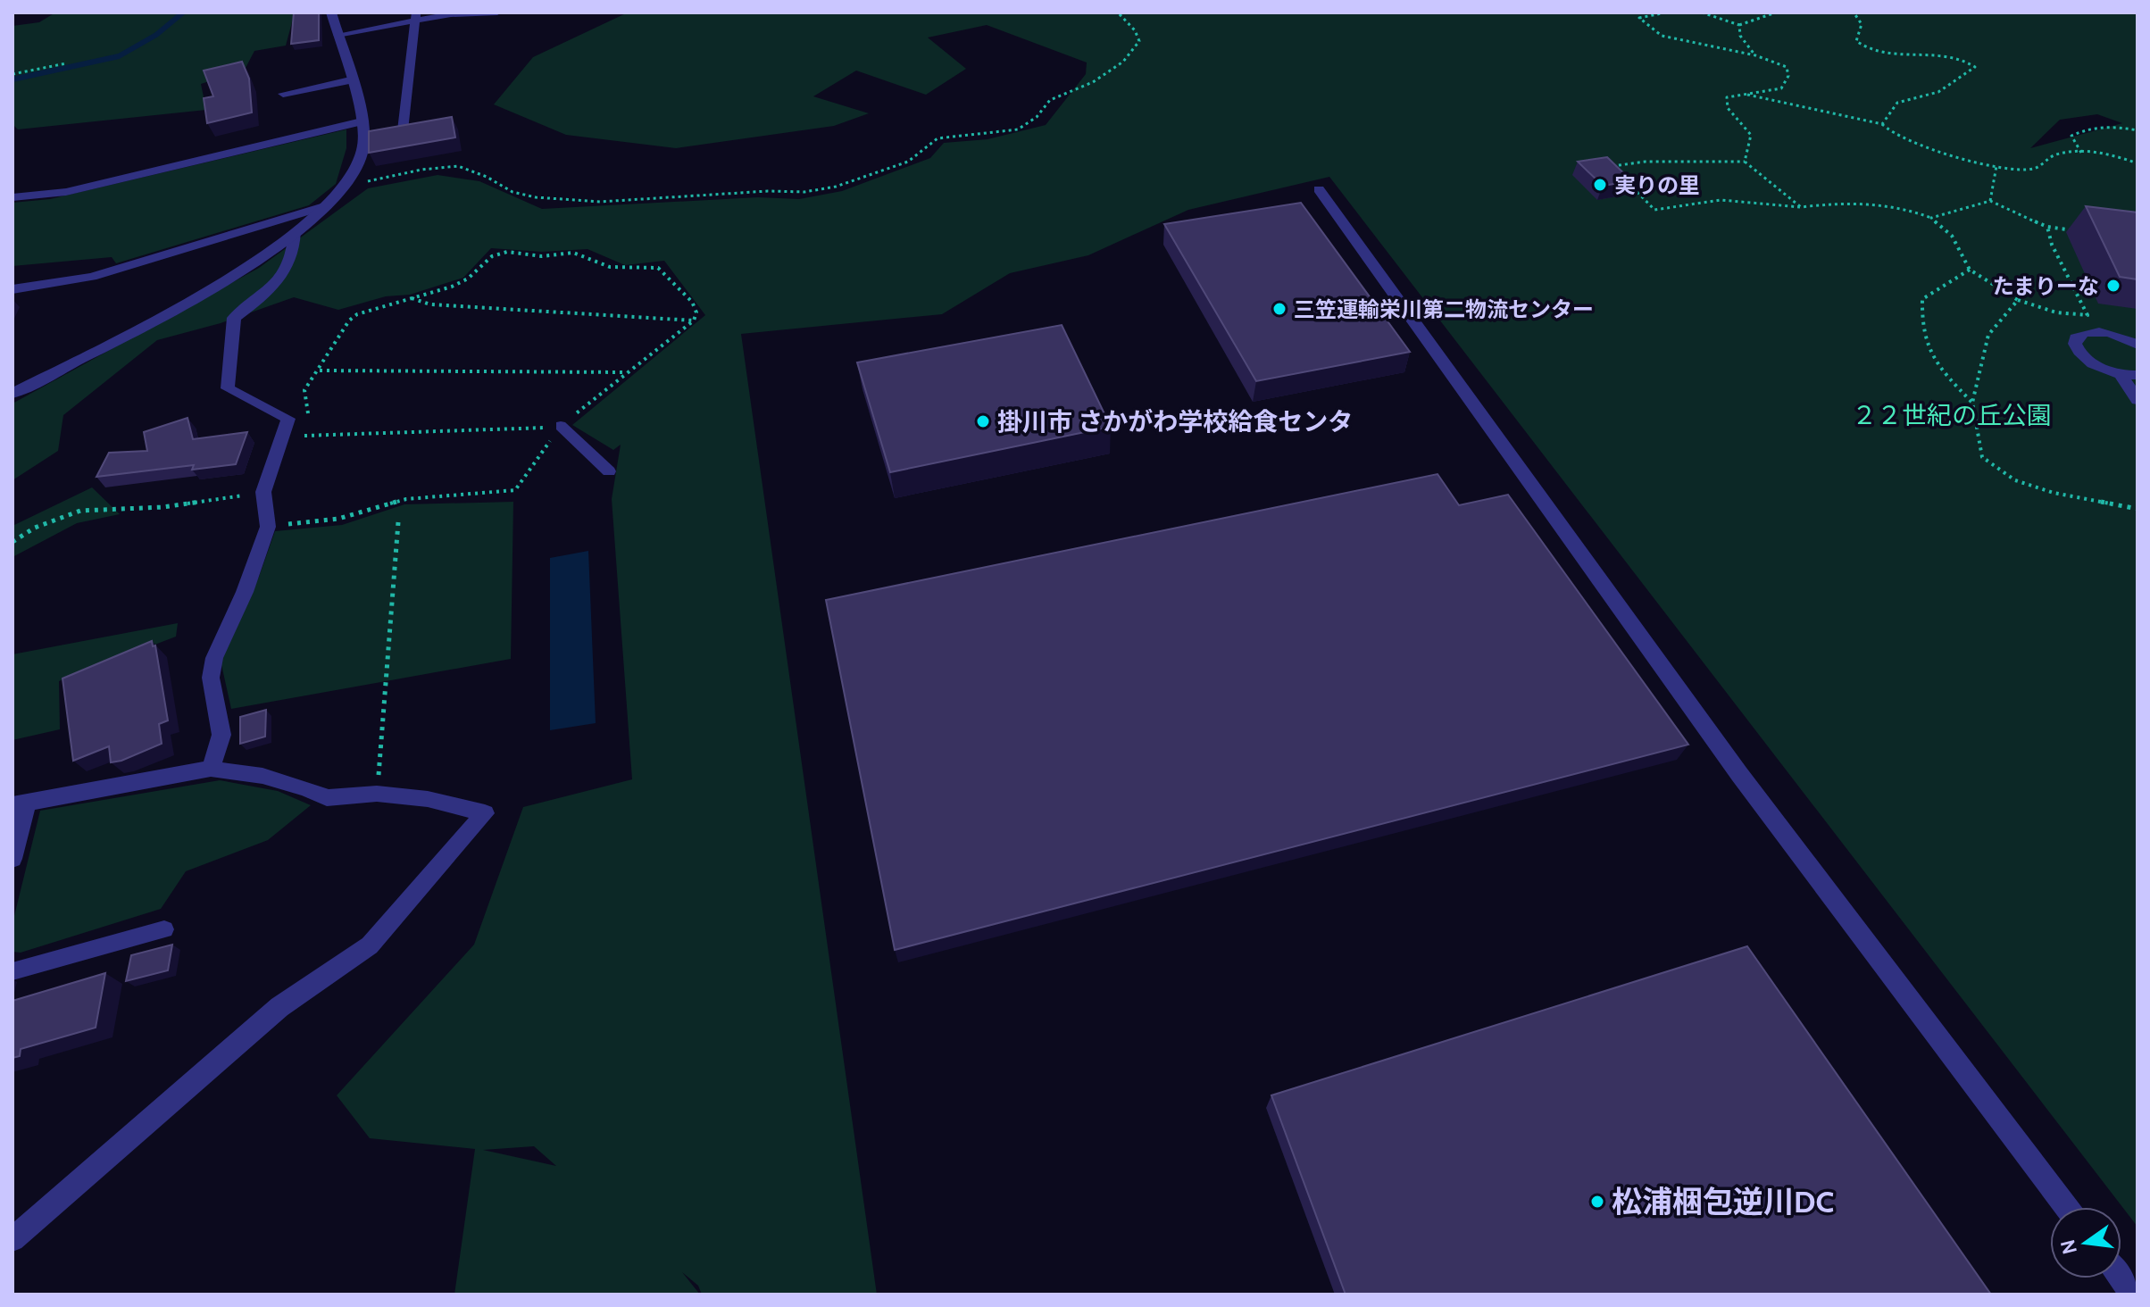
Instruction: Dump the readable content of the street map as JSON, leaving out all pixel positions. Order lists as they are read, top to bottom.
{
  "parks": ["２２世紀の丘公園"],
  "places": [
    "実りの里",
    "たまりーな",
    "三笠運輸栄川第二物流センター",
    "掛川市 さかがわ学校給食センタ",
    "松浦梱包逆川DC"
  ],
  "north": "left"
}
